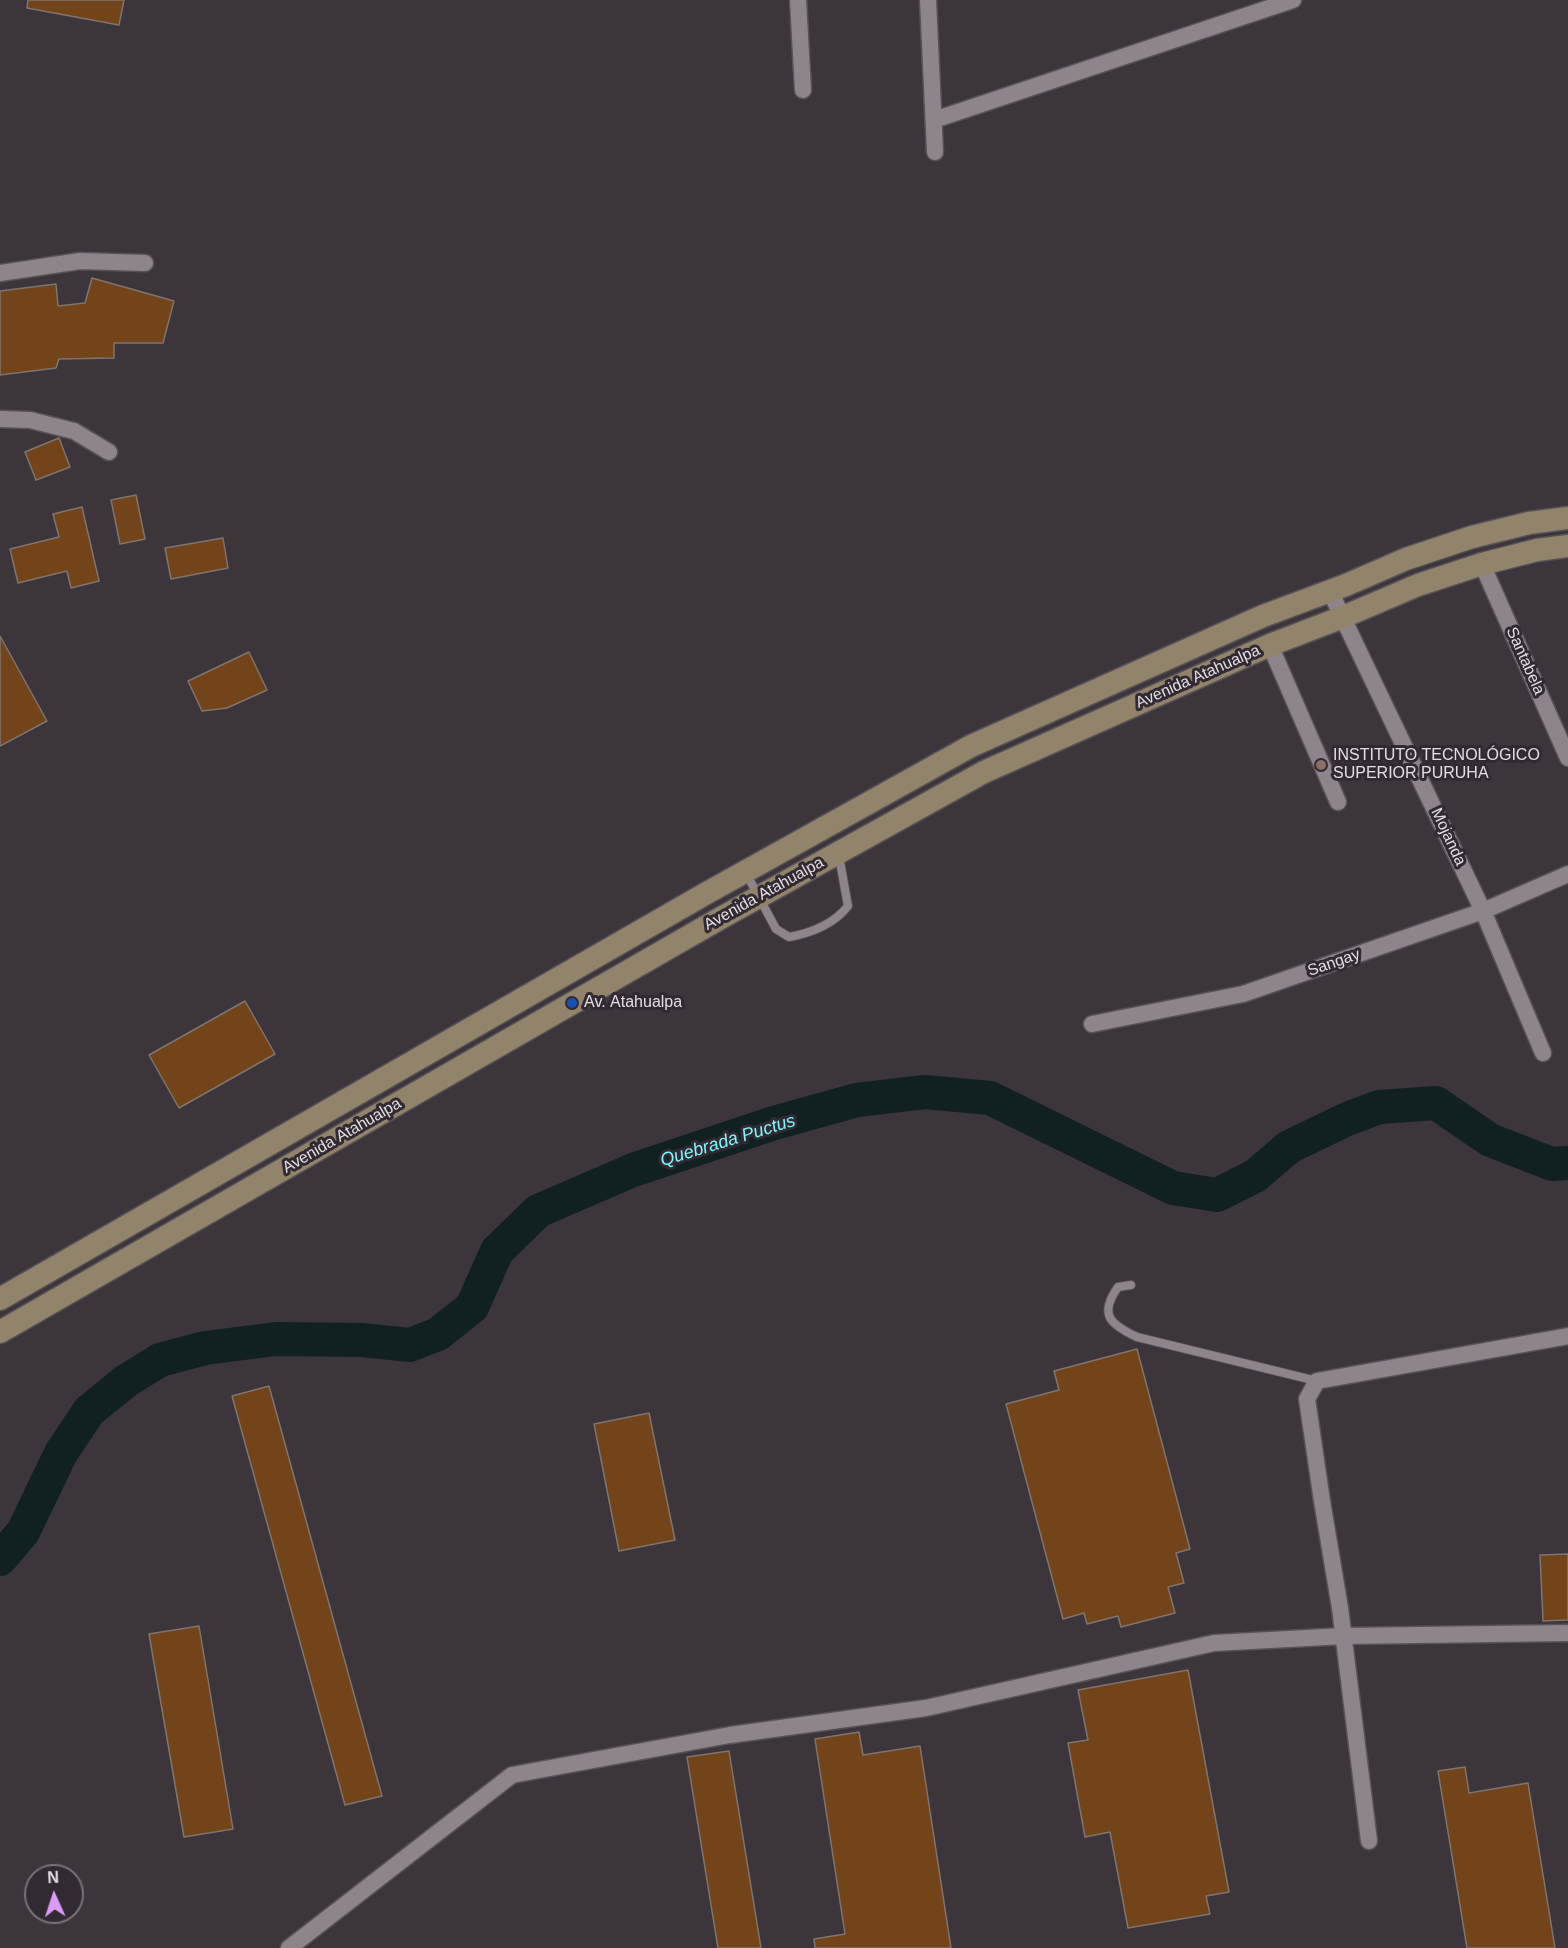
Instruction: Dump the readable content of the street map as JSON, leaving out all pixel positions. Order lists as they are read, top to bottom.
{
  "streets": {
    "main road": ["Avenida Atahualpa"],
    "street": ["Santabela", "Mojanda", "Sangay"]
  },
  "crossings": [
    ["Santabela", "Avenida Atahualpa"],
    ["Avenida Atahualpa", "Mojanda"],
    ["Mojanda", "Sangay"]
  ],
  "water": ["Quebrada Puctus"],
  "places": ["INSTITUTO TECNOLÓGICO SUPERIOR PURUHA", "Av. Atahualpa"],
  "north": "top"
}
